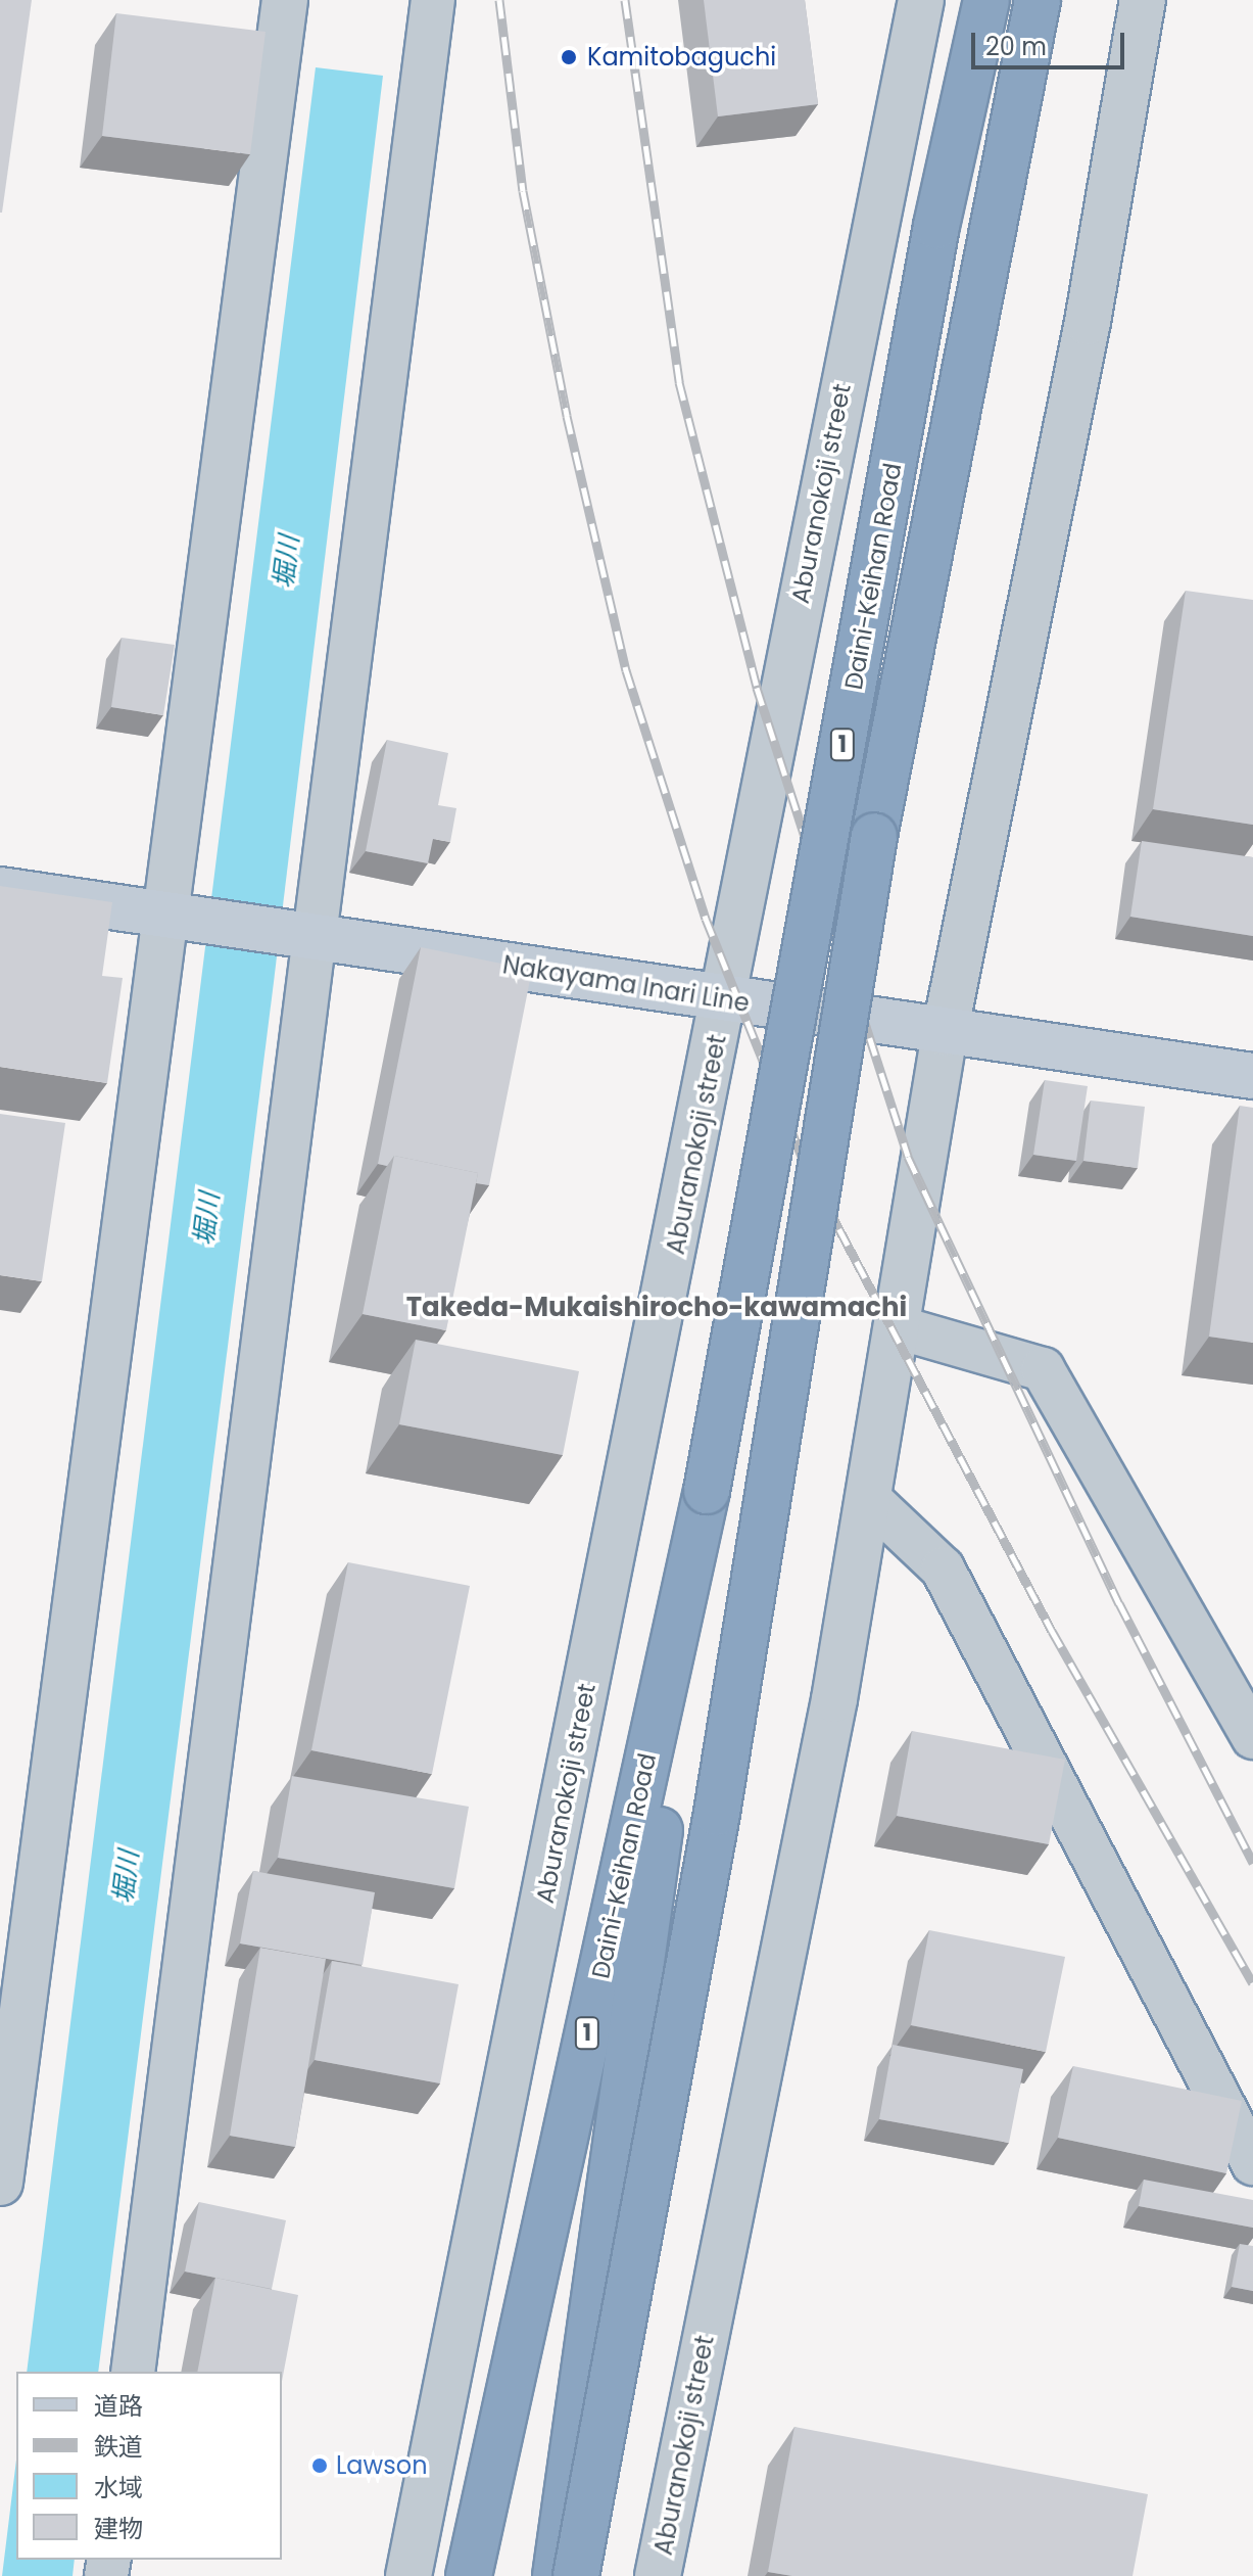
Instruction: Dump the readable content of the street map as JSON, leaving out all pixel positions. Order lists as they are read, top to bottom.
{
  "streets": {
    "highway": ["Daini-Keihan Road", "1"],
    "main road": ["Nakayama Inari Line"],
    "street": ["Aburanokoji street"]
  },
  "crossings": [
    ["Aburanokoji street", "Nakayama Inari Line"]
  ],
  "districts": ["Takeda-Mukaishirocho-kawamachi"],
  "water": ["堀川"],
  "places": ["Kamitobaguchi", "Lawson"],
  "legend": [
    "道路",
    "鉄道",
    "水域",
    "建物"
  ],
  "scale_bar": "20 m"
}
